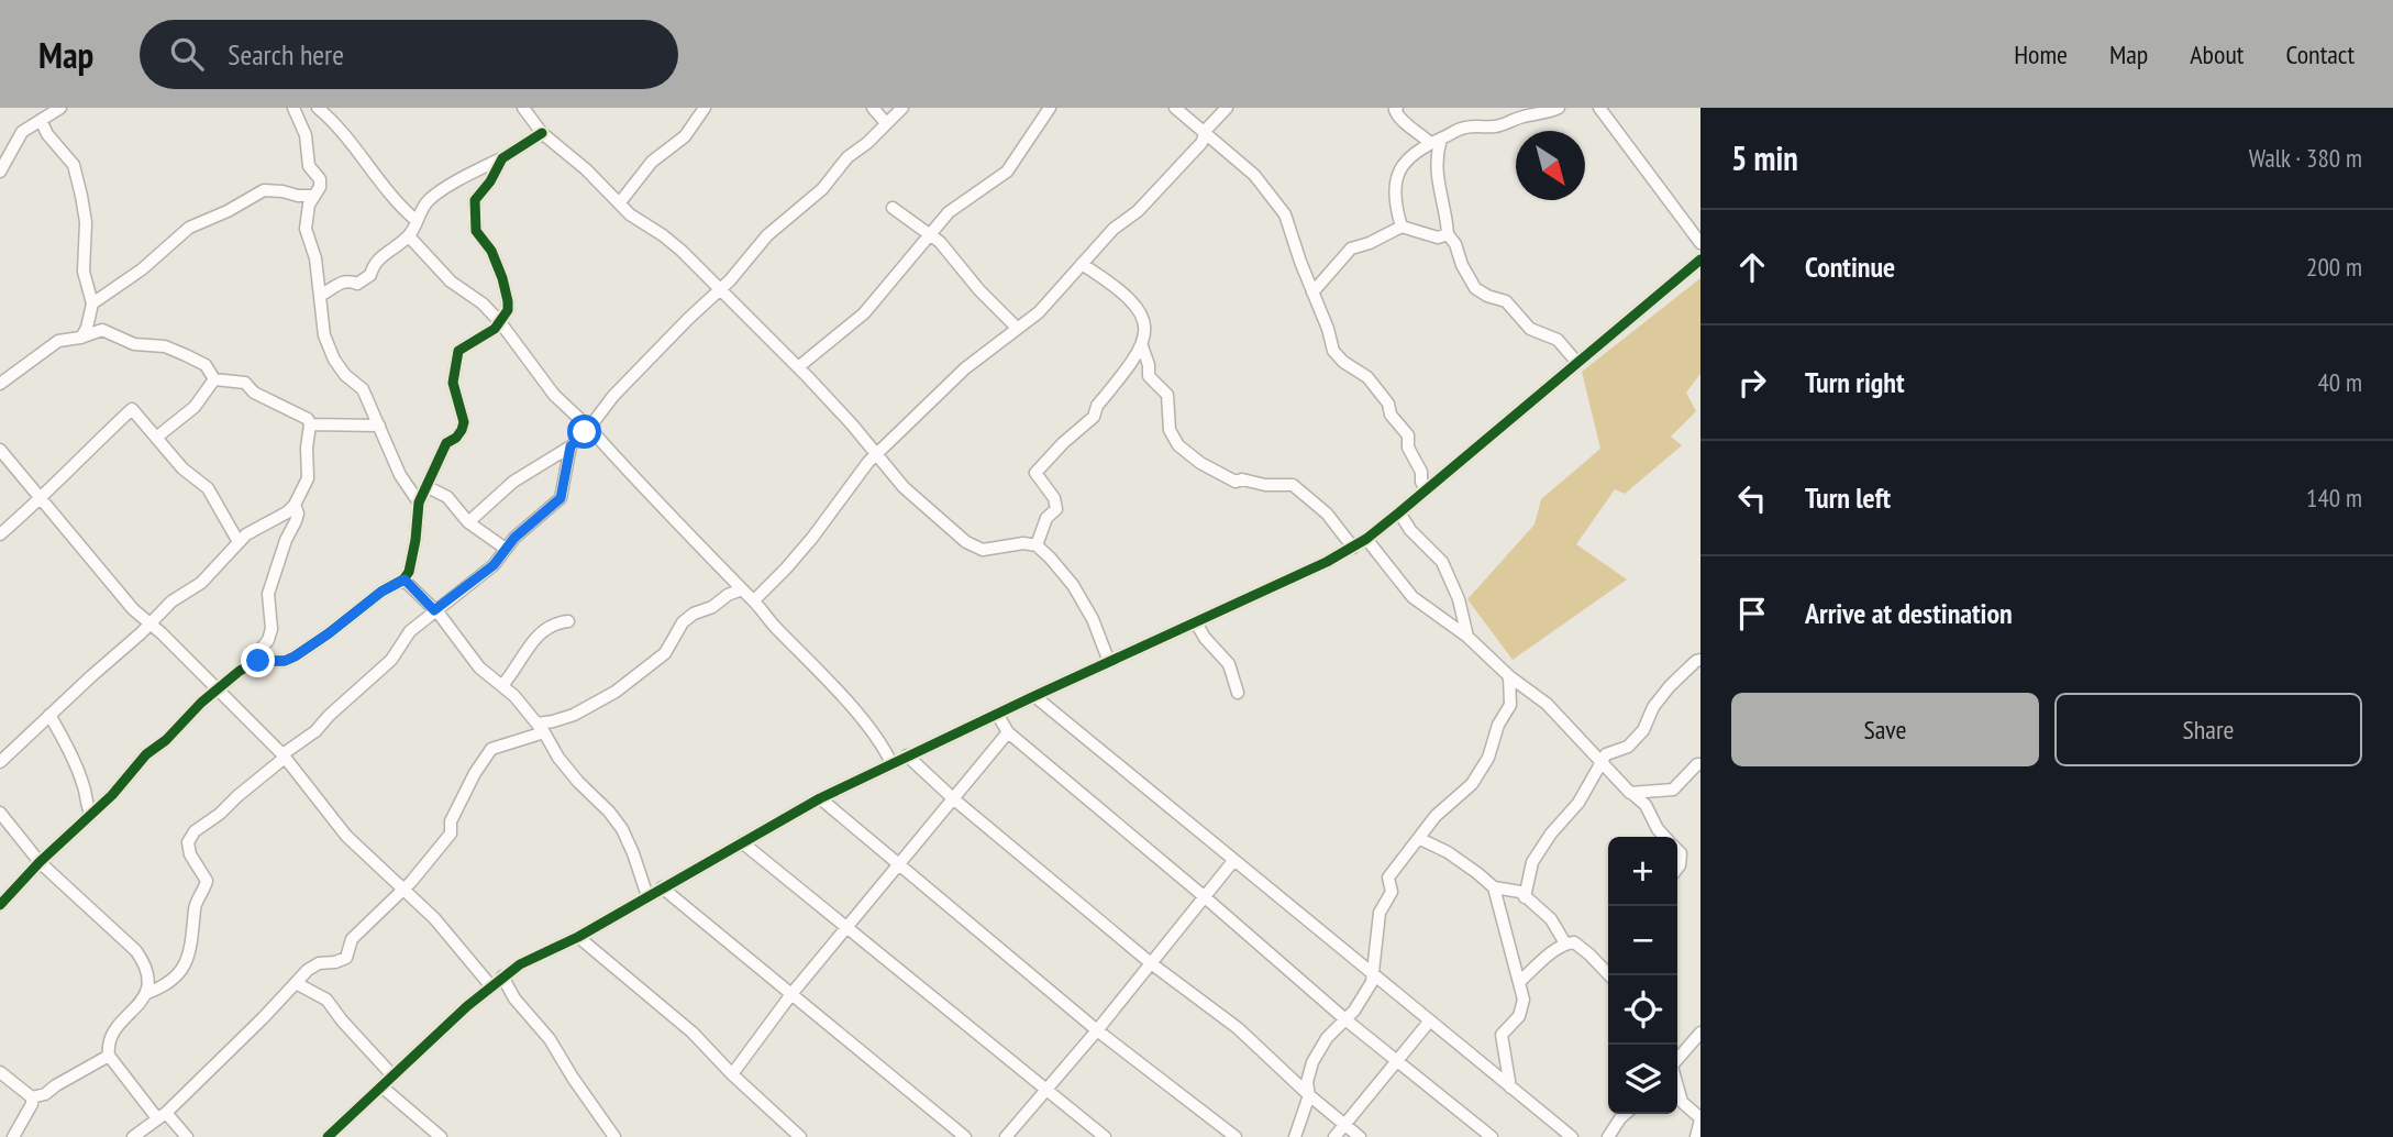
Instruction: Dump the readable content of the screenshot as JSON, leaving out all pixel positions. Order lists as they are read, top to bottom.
{
  "north": "bottom right",
  "page": {
    "header": "Map",
    "search": "Search here",
    "nav": [
      "Home",
      "Map",
      "About",
      "Contact"
    ],
    "heading": ["5 min", "Walk · 380 m"],
    "list": [
      ["Continue", "200 m"],
      ["Turn right", "40 m"],
      ["Turn left", "140 m"],
      "Arrive at destination"
    ],
    "buttons": ["Save", "Share"],
    "map_buttons": ["+", "−"]
  }
}
